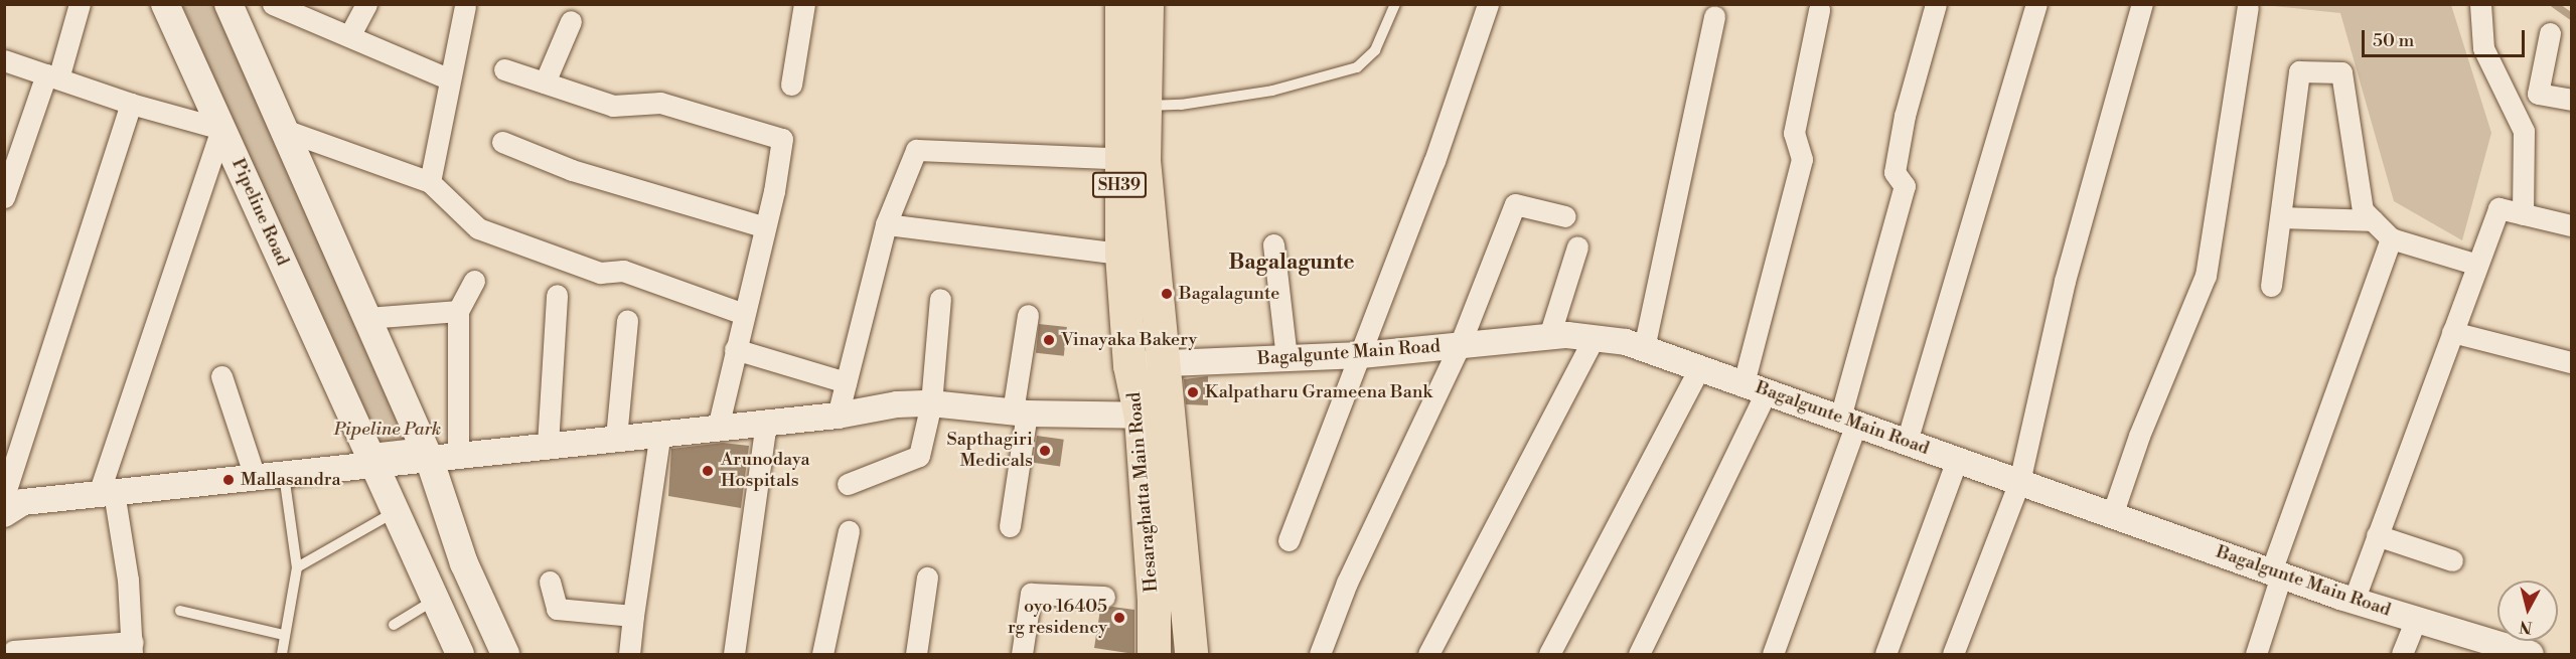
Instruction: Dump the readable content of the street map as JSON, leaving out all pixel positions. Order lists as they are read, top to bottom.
{
  "streets": {
    "main road": ["SH39", "Pipeline Road", "Hesaraghatta Main Road"],
    "street": ["Bagalgunte Main Road"]
  },
  "crossings": [
    ["Bagalgunte Main Road", "Hesaraghatta Main Road"]
  ],
  "districts": ["Bagalagunte"],
  "parks": ["Pipeline Park"],
  "places": [
    "Bagalagunte",
    "Vinayaka Bakery",
    "Kalpatharu Grameena Bank",
    "Sapthagiri Medicals",
    "Arunodaya Hospitals",
    "Mallasandra",
    "oyo 16405 rg residency"
  ],
  "scale_bar": "50 m",
  "north": "bottom"
}
